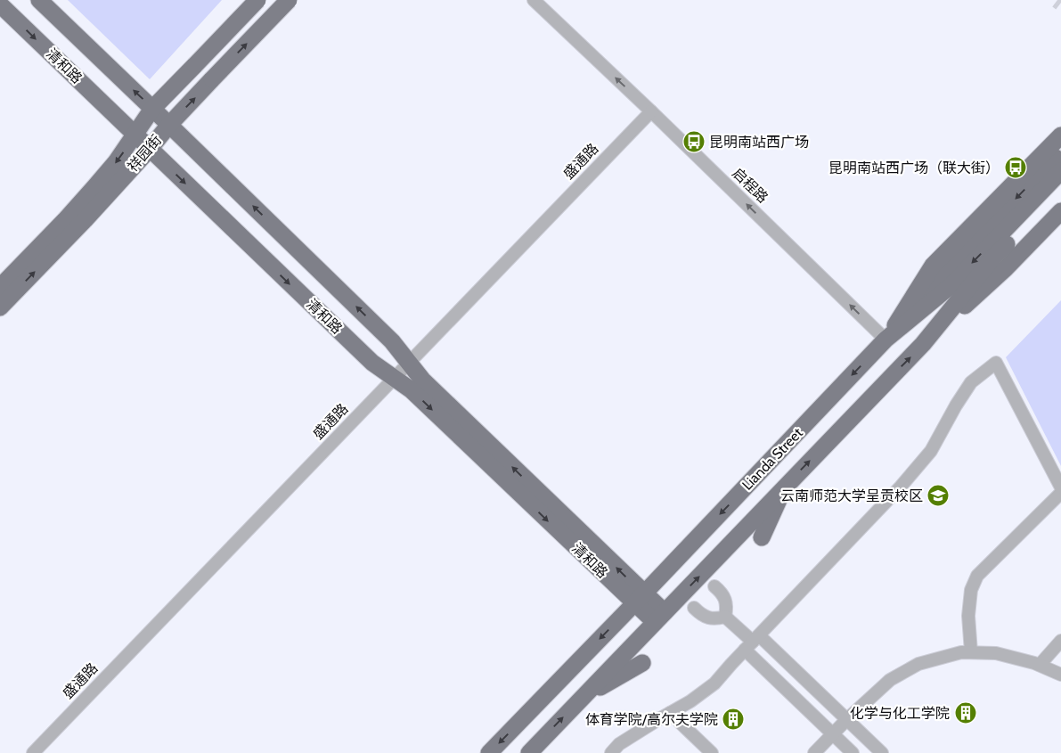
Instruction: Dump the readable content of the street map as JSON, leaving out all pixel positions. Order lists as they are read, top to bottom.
{
  "streets": {
    "main road": ["清和路", "祥园街", "Lianda Street"],
    "street": ["盛通路", "启程路"]
  },
  "crossings": [
    ["清和路", "祥园街"],
    ["清和路", "盛通路"],
    ["清和路", "Lianda Street"],
    ["盛通路", "启程路"],
    ["启程路", "Lianda Street"]
  ],
  "one_way": ["启程路"],
  "places": {
    "bus stop": ["昆明南站西广场", "昆明南站西广场（联大街）"],
    "school or university": ["云南师范大学呈贡校区"],
    "building": ["化学与化工学院", "体育学院/高尔夫学院"]
  }
}
